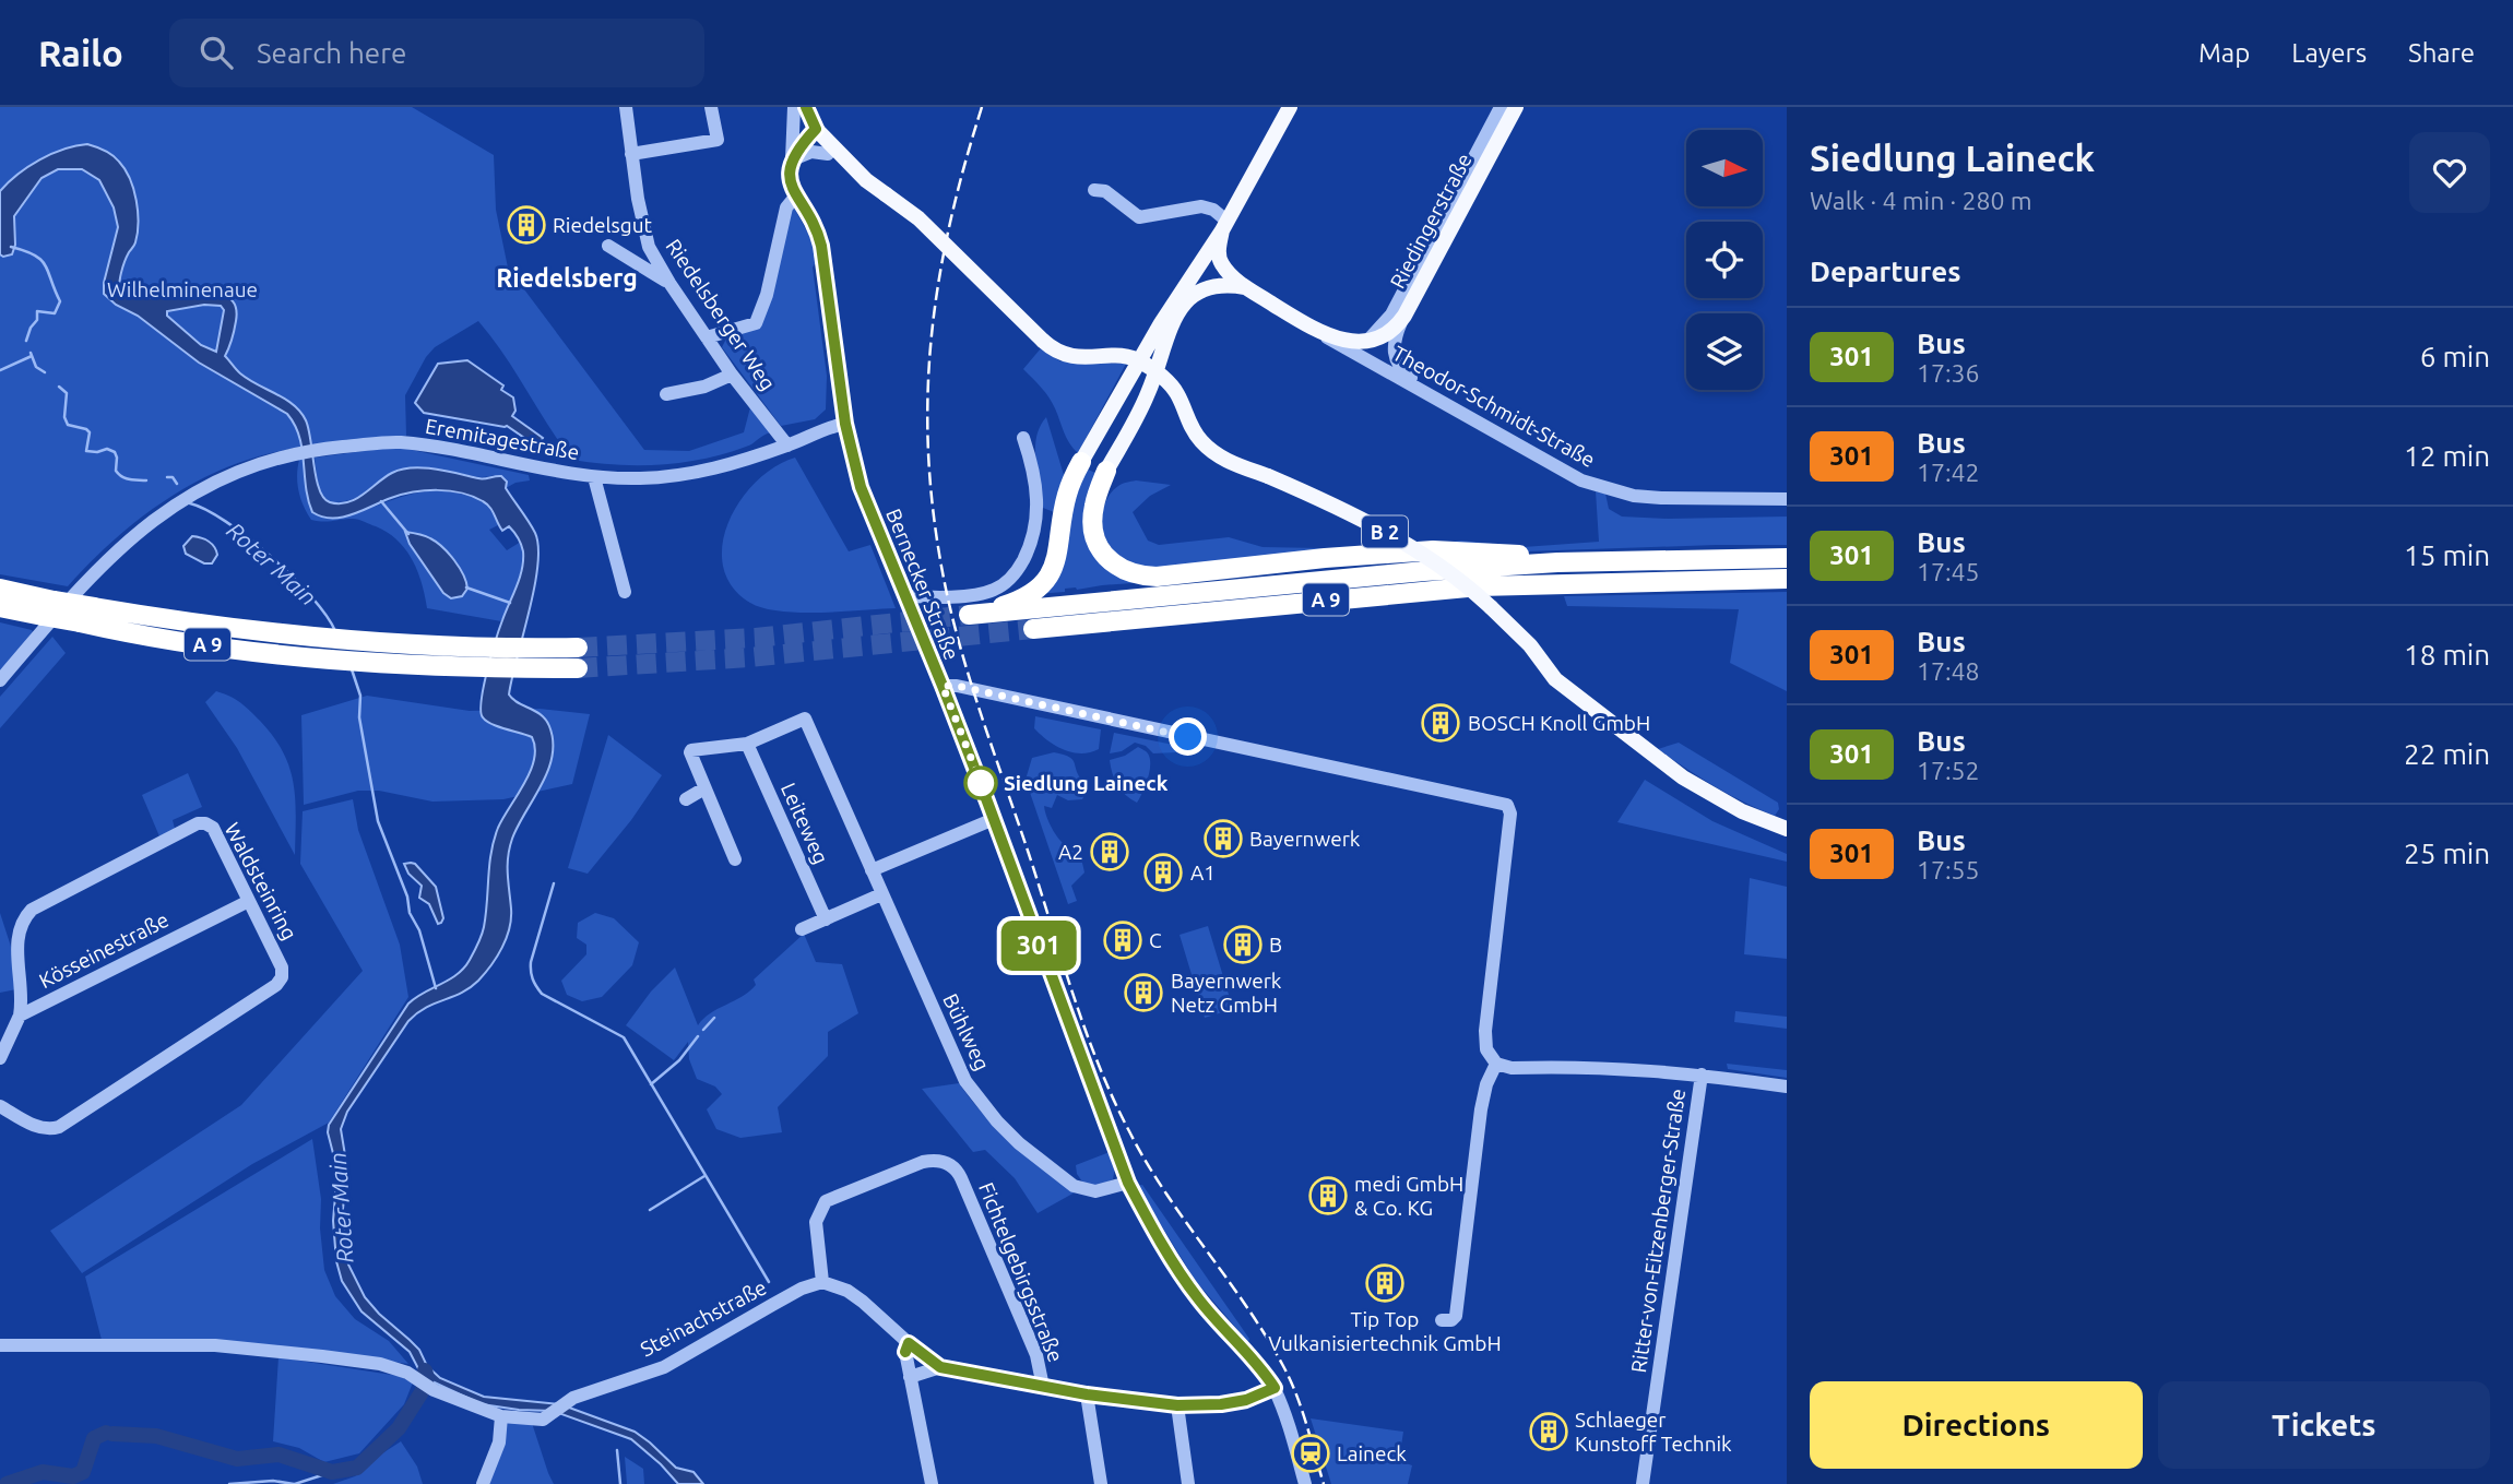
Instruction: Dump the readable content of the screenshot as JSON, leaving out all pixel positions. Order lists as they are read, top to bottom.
{
  "streets": {
    "highway": ["A 9"],
    "main road": ["Riedingerstraße", "Theodor-Schmidt-Straße", "B 2"],
    "street": [
      "Riedelsberger Weg",
      "Eremitagestraße",
      "Bernecker Straße",
      "Leiteweg",
      "Waldsteinring",
      "Kösseinestraße",
      "Bühlweg",
      "Ritter-von-Eitzenberger-Straße",
      "Fichtelgebirgsstraße",
      "Steinachstraße"
    ]
  },
  "crossings": [
    ["Riedelsberger Weg", "Eremitagestraße"],
    ["Eremitagestraße", "Bernecker Straße"],
    ["Leiteweg", "Bühlweg"],
    ["Waldsteinring", "Kösseinestraße"],
    ["Fichtelgebirgsstraße", "Steinachstraße"]
  ],
  "districts": ["Riedelsberg"],
  "water": ["Roter Main"],
  "parks": ["Wilhelminenaue"],
  "places": {
    "building": [
      "Riedelsgut",
      "BOSCH Knoll GmbH",
      "Bayernwerk",
      "A2",
      "A1",
      "C",
      "B",
      "Bayernwerk Netz GmbH",
      "medi GmbH & Co. KG",
      "Tip Top Vulkanisiertechnik GmbH",
      "Schlaeger Kunstoff Technik"
    ],
    "other": ["Siedlung Laineck"],
    "station": ["Laineck"]
  },
  "lines": ["bus line 301"],
  "north": "right",
  "page": {
    "header": "Railo",
    "search": "Search here",
    "nav": ["Map", "Layers", "Share"],
    "on_map": "301",
    "heading": [
      ["Siedlung Laineck", "Walk · 4 min · 280 m"],
      "Departures"
    ],
    "list": [
      {
        "mark": "301",
        "name": "Bus",
        "note": "17:36",
        "value": "6 min"
      },
      {
        "mark": "301",
        "name": "Bus",
        "note": "17:42",
        "value": "12 min"
      },
      {
        "mark": "301",
        "name": "Bus",
        "note": "17:45",
        "value": "15 min"
      },
      {
        "mark": "301",
        "name": "Bus",
        "note": "17:48",
        "value": "18 min"
      },
      {
        "mark": "301",
        "name": "Bus",
        "note": "17:52",
        "value": "22 min"
      },
      {
        "mark": "301",
        "name": "Bus",
        "note": "17:55",
        "value": "25 min"
      }
    ],
    "buttons": ["Directions", "Tickets"]
  }
}
